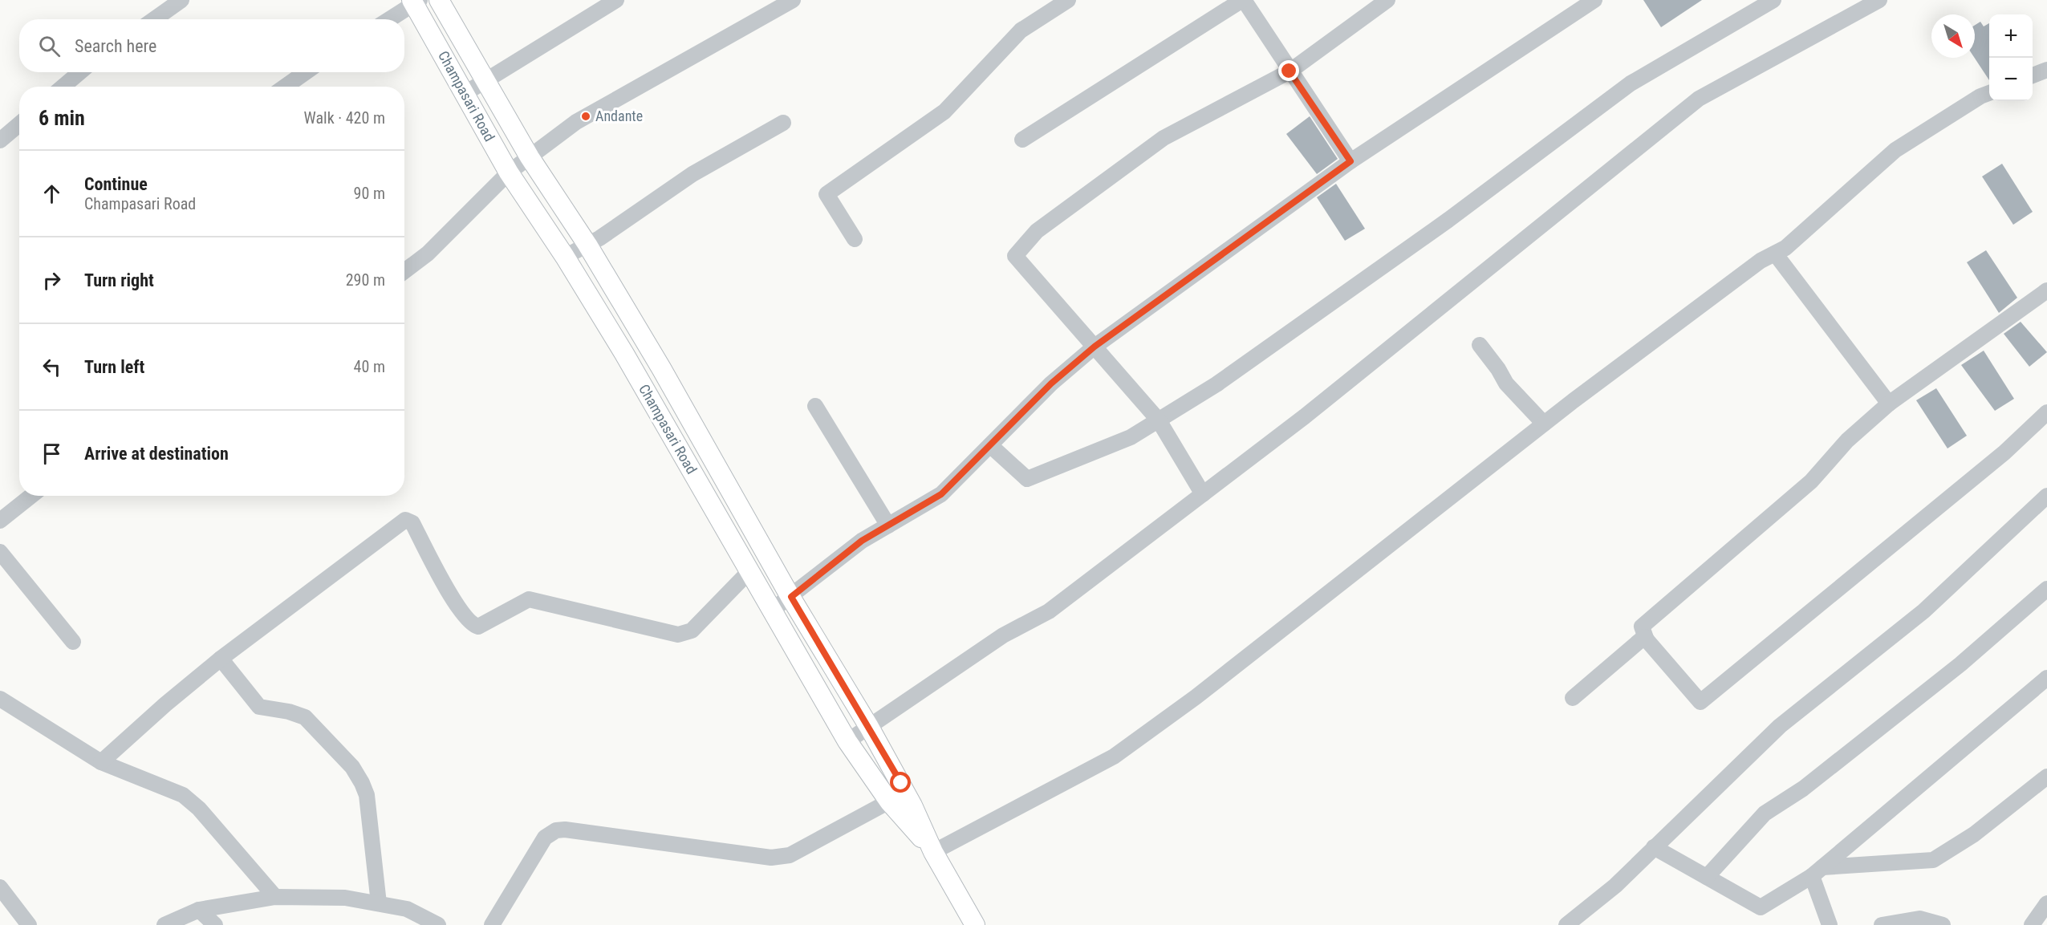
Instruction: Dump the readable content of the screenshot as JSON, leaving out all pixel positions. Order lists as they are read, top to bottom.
{
  "streets": {
    "main road": ["Champasari Road"]
  },
  "places": ["Andante"],
  "north": "bottom right",
  "page": {
    "map_buttons": ["+", "−"],
    "search": "Search here",
    "heading": ["6 min", "Walk · 420 m"],
    "list": [
      ["Continue", "Champasari Road", "90 m"],
      ["Turn right", "290 m"],
      ["Turn left", "40 m"],
      "Arrive at destination"
    ]
  }
}
